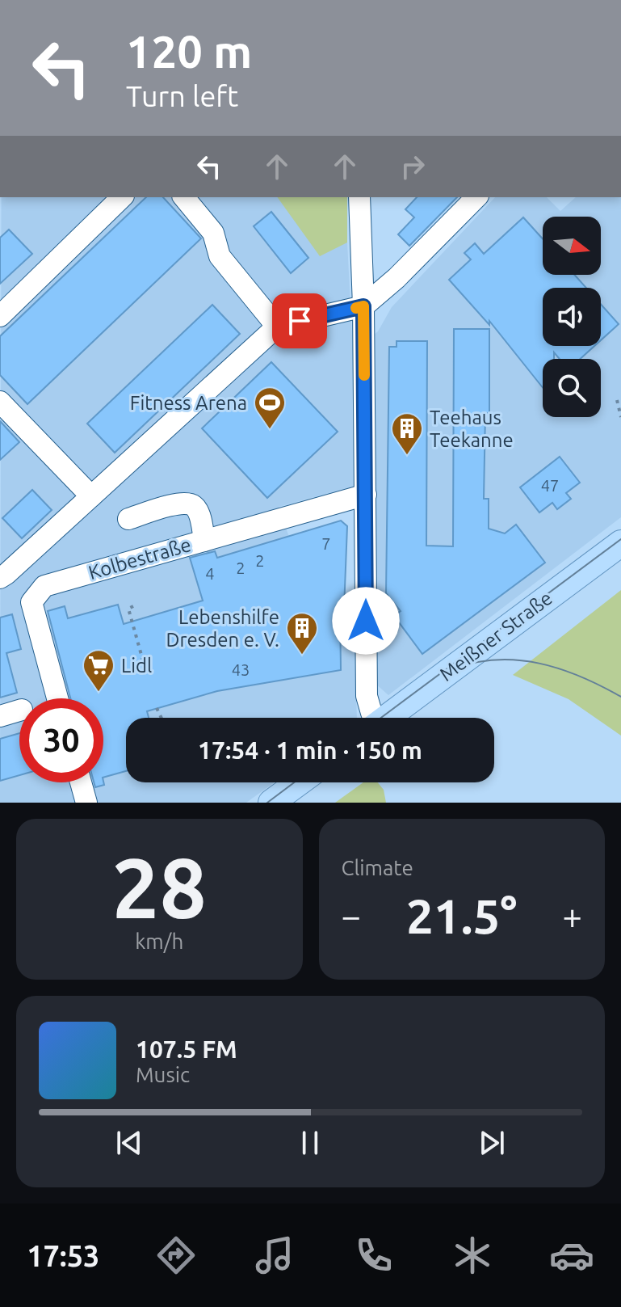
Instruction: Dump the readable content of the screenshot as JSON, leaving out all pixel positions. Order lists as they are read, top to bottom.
{
  "streets": {
    "main road": ["Meißner Straße"],
    "street": ["Kolbestraße"]
  },
  "places": {
    "sports": ["Fitness Arena"],
    "building": ["Teehaus Teekanne", "Lebenshilfe Dresden e. V."],
    "supermarket": ["Lidl"]
  },
  "house_numbers": [
    "47",
    "7",
    "2",
    "2",
    "4",
    "43"
  ],
  "north": "right",
  "page": {
    "turn": ["120 m", "Turn left"],
    "limit": "30",
    "trip": "17:54 · 1 min · 150 m",
    "tile": [
      ["28", "km/h"],
      "Climate"
    ],
    "heat": ["−", "21.5°", "+"],
    "song": ["107.5 FM", "Music"],
    "tabs": "17:53"
  }
}
